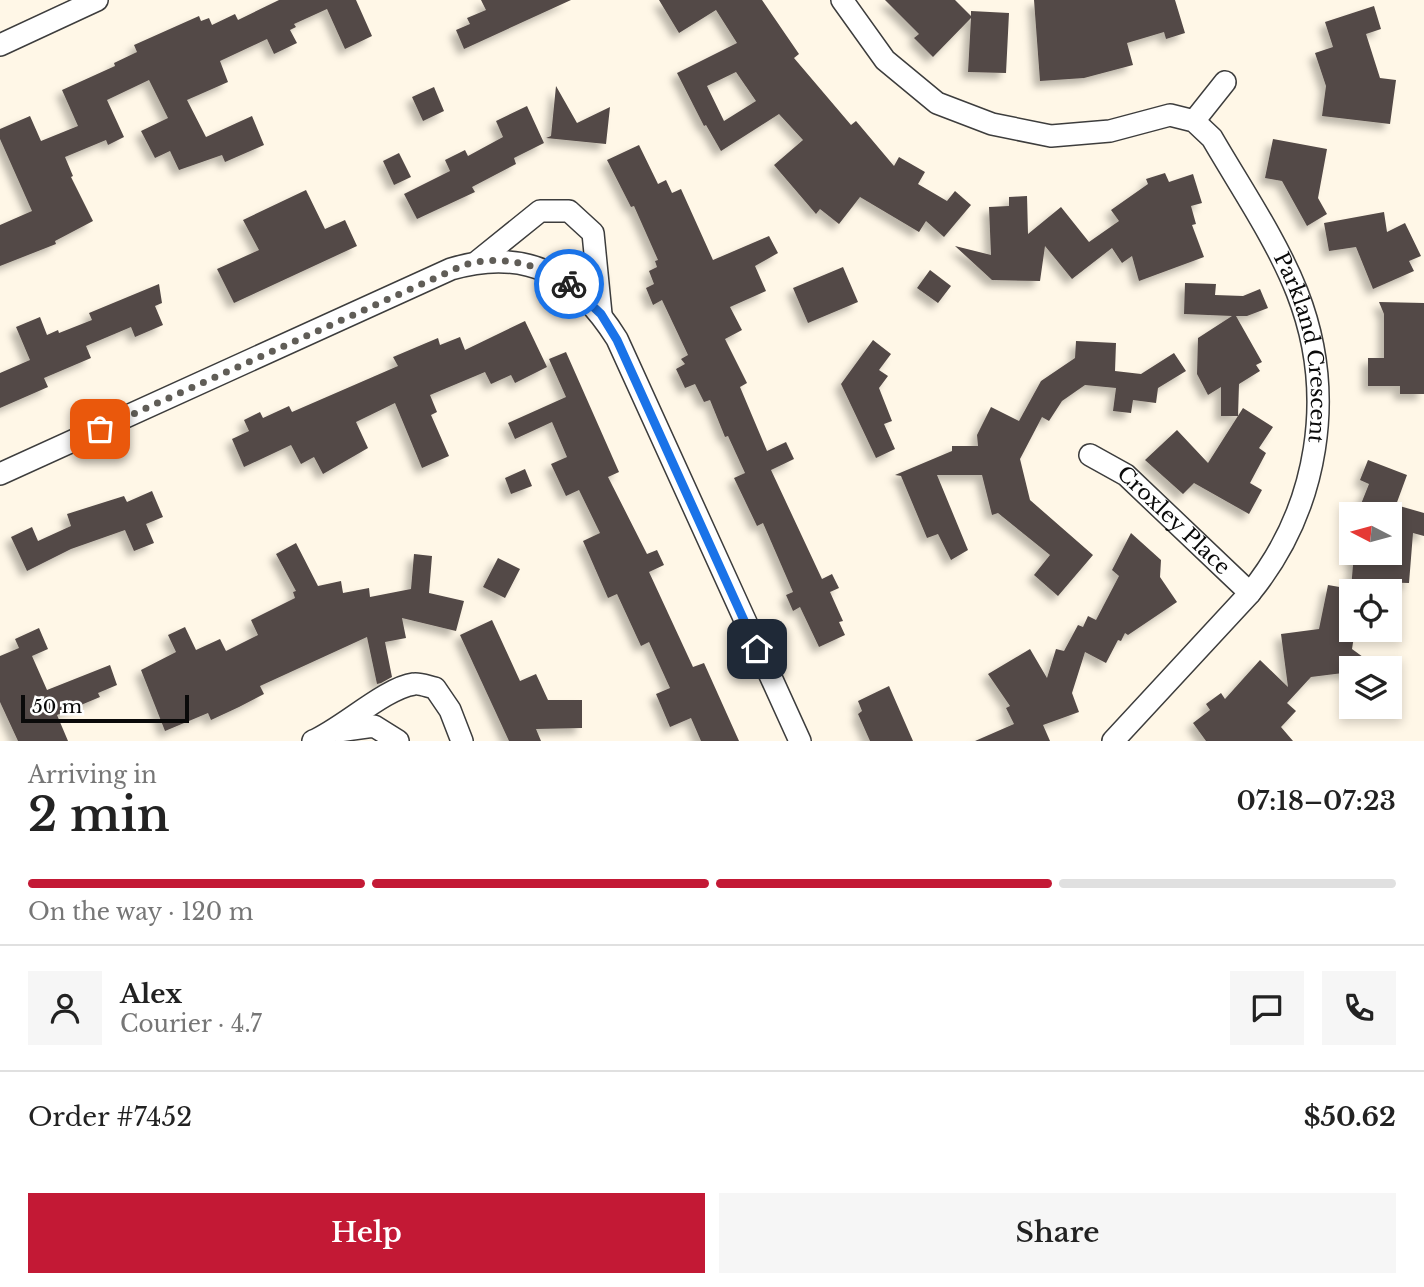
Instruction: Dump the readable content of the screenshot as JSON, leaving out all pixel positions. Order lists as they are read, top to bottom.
{
  "streets": {
    "street": ["Parkland Crescent", "Croxley Place"]
  },
  "crossings": [
    ["Parkland Crescent", "Croxley Place"]
  ],
  "scale_bar": "50 m",
  "north": "left",
  "page": {
    "scale": "50 m",
    "heading": ["2 min", "Arriving in", "07:18–07:23"],
    "panel": [
      "Alex",
      "Courier · 4.7",
      "Order #7452",
      "$50.62"
    ],
    "bar": "On the way · 120 m",
    "buttons": ["Help", "Share"]
  }
}
